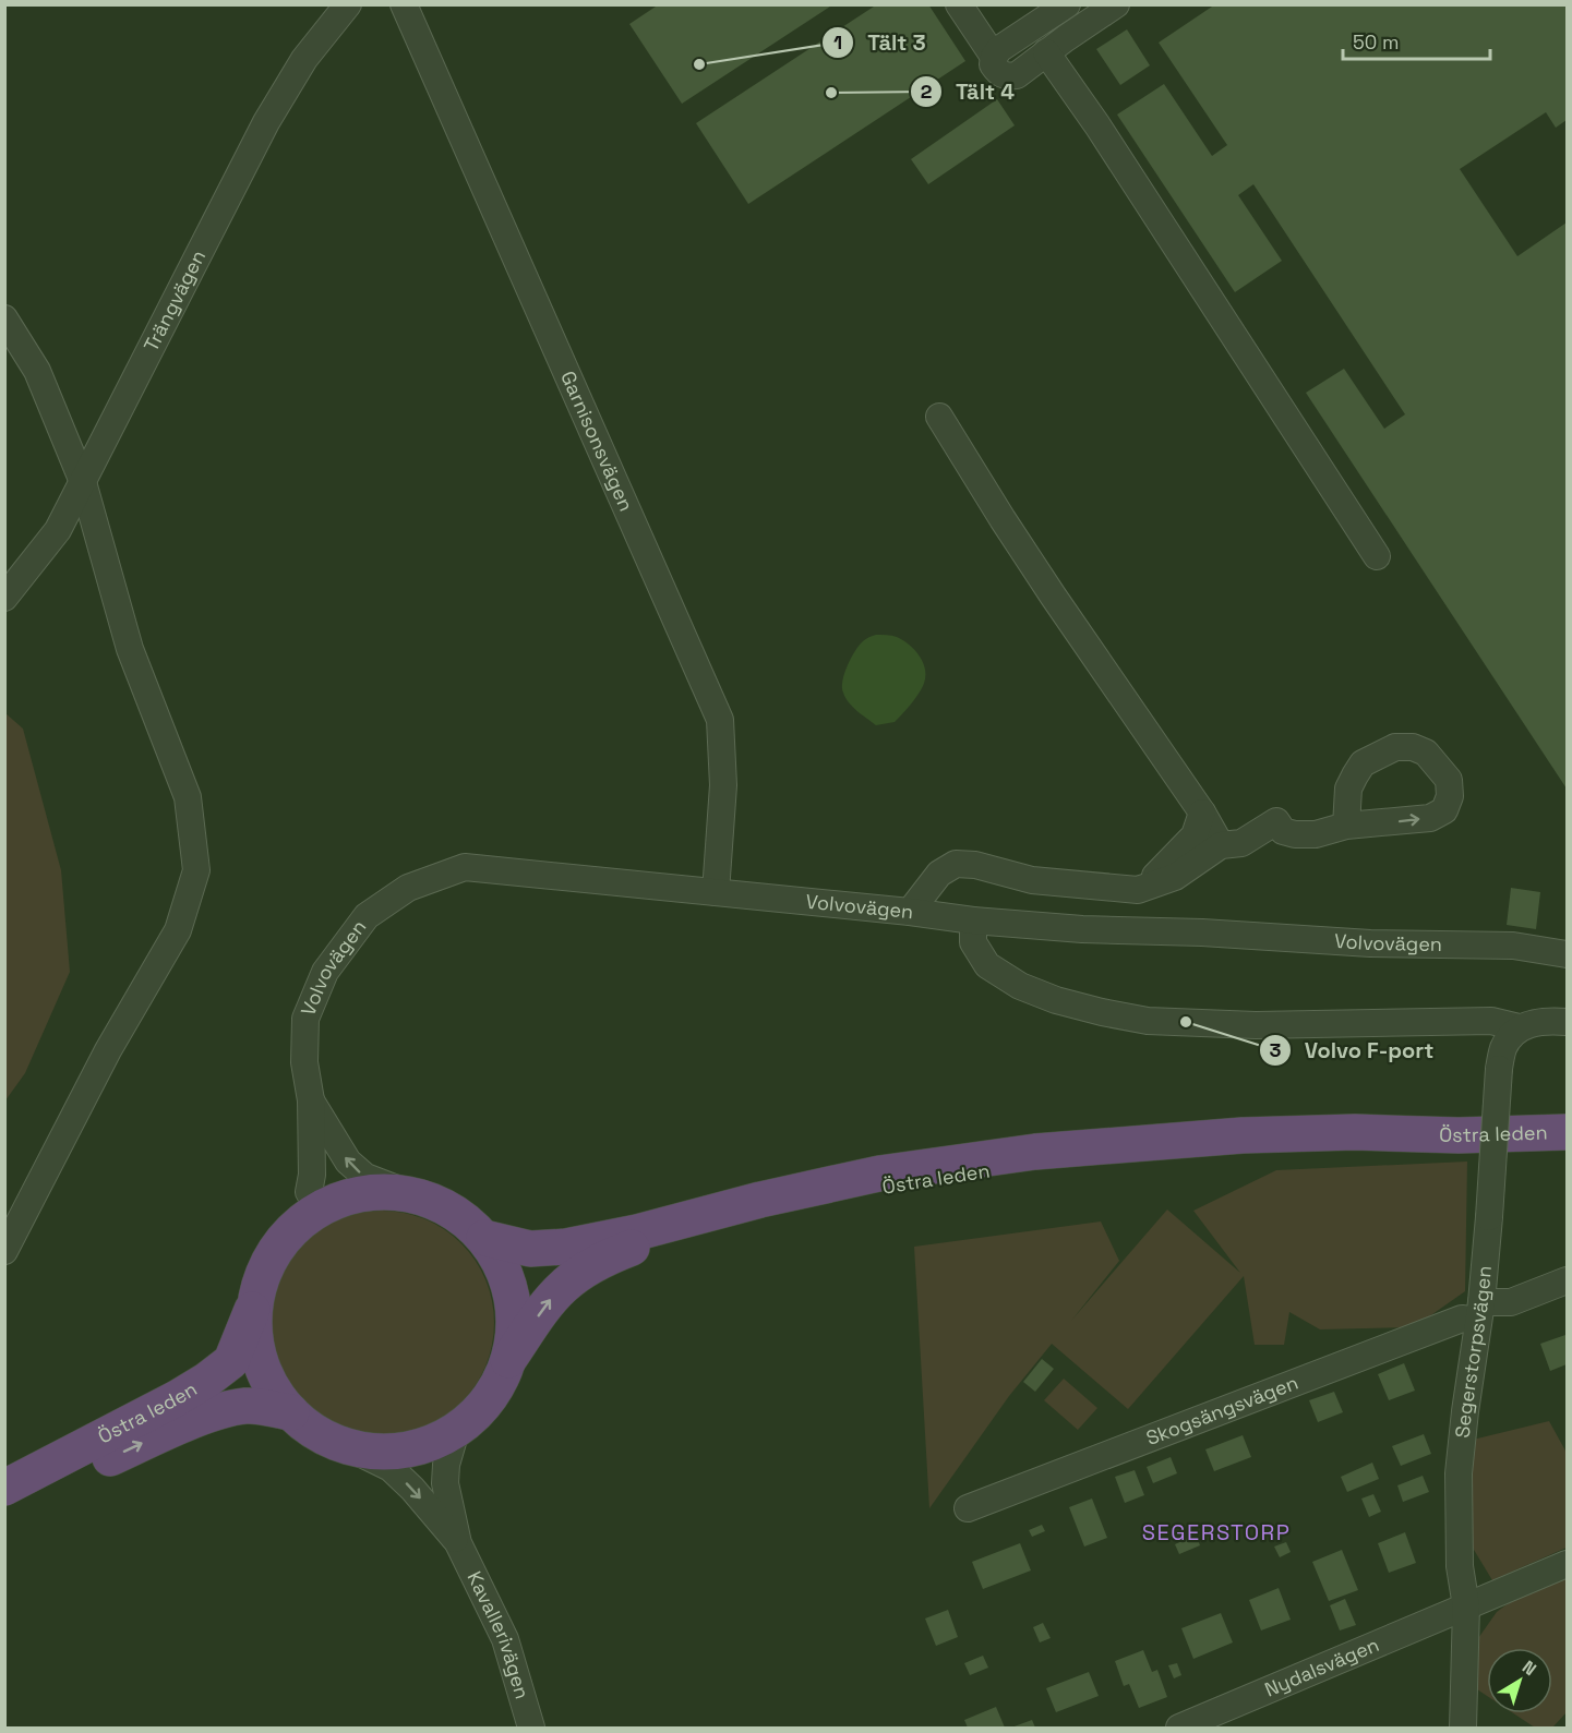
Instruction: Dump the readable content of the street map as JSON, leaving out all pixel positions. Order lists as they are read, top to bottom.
{
  "streets": {
    "highway": ["Östra leden"],
    "street": [
      "Trängvägen",
      "Garnisonsvägen",
      "Volvovägen",
      "Segerstorpsvägen",
      "Skogsängsvägen",
      "Kavallerivägen",
      "Nydalsvägen"
    ]
  },
  "crossings": [
    ["Garnisonsvägen", "Volvovägen"],
    ["Segerstorpsvägen", "Skogsängsvägen"],
    ["Segerstorpsvägen", "Nydalsvägen"]
  ],
  "districts": ["SEGERSTORP"],
  "places": ["Tält 3", "Tält 4", "Volvo F-port"],
  "scale_bar": "50 m",
  "north": "top right"
}
